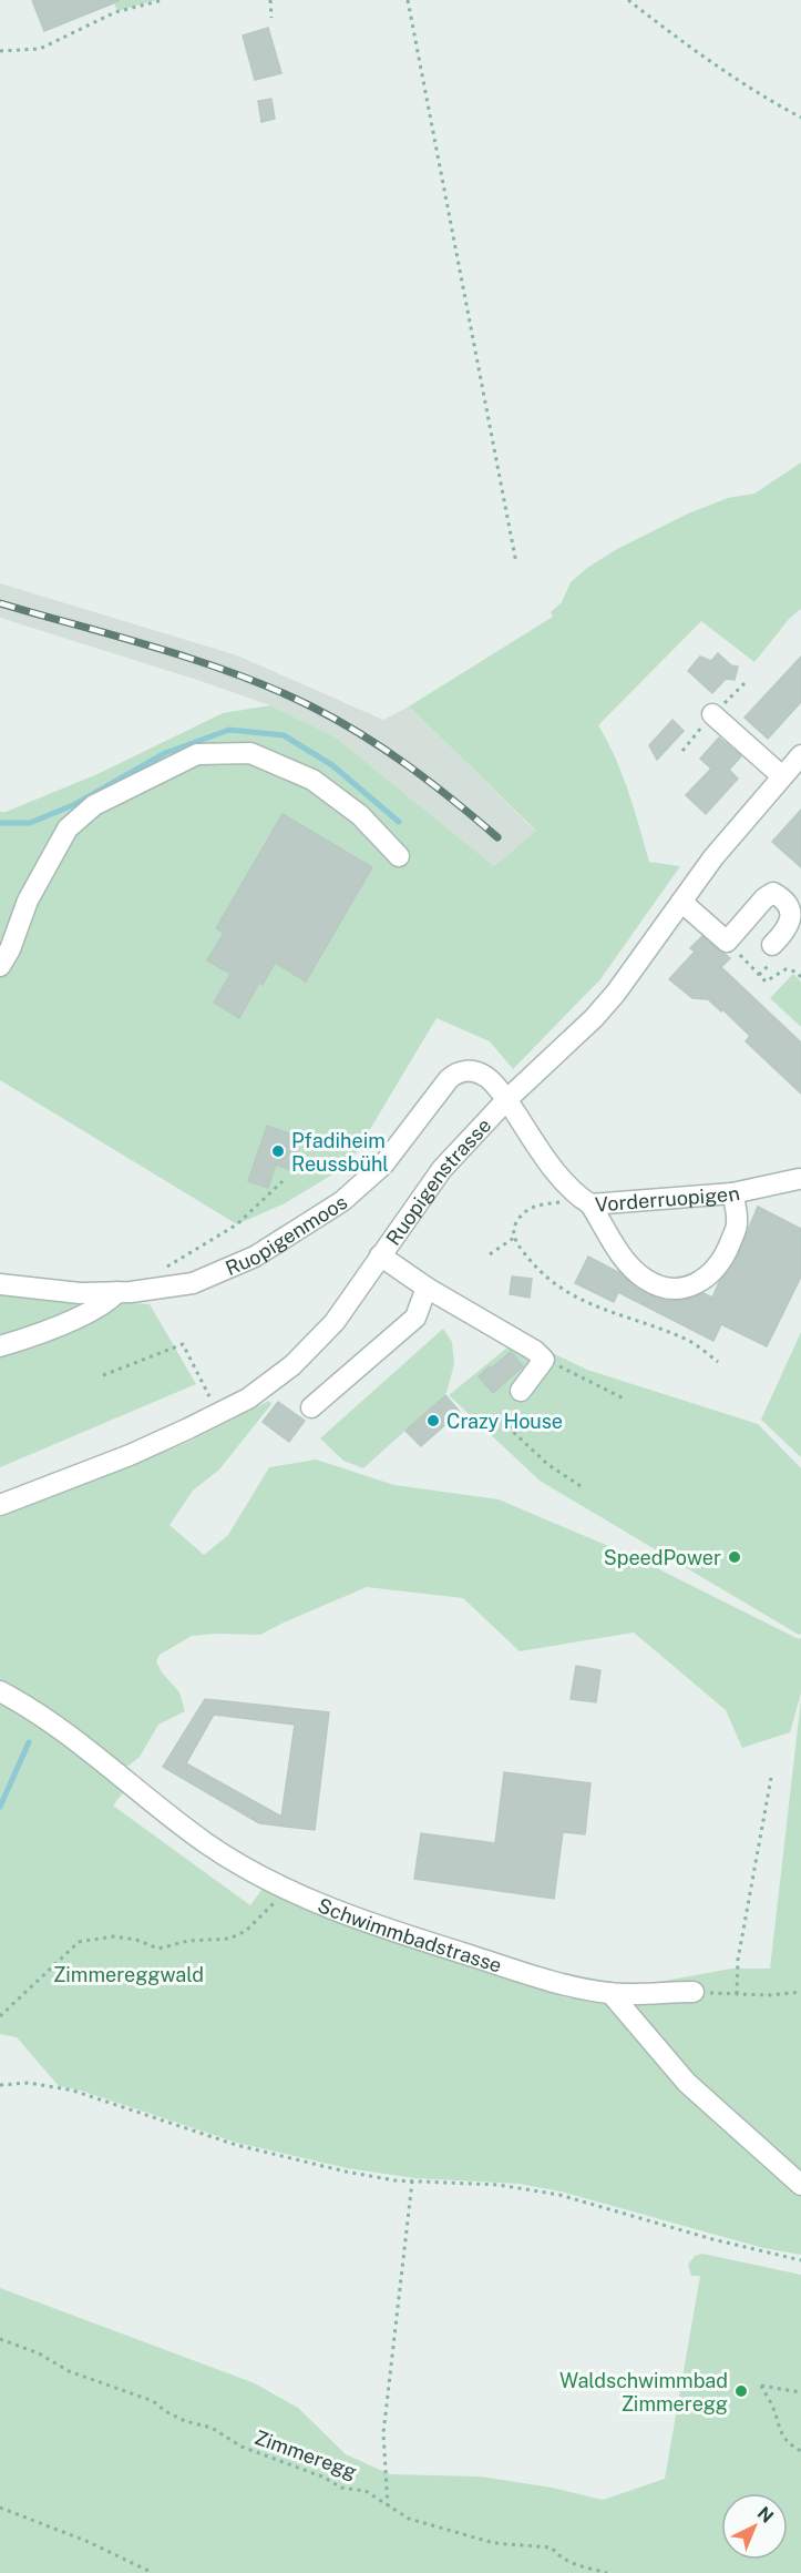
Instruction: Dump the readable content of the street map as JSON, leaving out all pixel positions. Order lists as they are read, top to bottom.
{
  "streets": {
    "street": [
      "Ruopigenstrasse",
      "Vorderruopigen",
      "Ruopigenmoos",
      "Schwimmbadstrasse"
    ],
    "path": ["Zimmeregg"]
  },
  "crossings": [
    ["Ruopigenstrasse", "Vorderruopigen"],
    ["Ruopigenstrasse", "Ruopigenmoos"],
    ["Vorderruopigen", "Ruopigenmoos"]
  ],
  "parks": ["Zimmereggwald"],
  "places": [
    "Pfadiheim Reussbühl",
    "Crazy House",
    "SpeedPower",
    "Waldschwimmbad Zimmeregg"
  ],
  "north": "top right"
}
